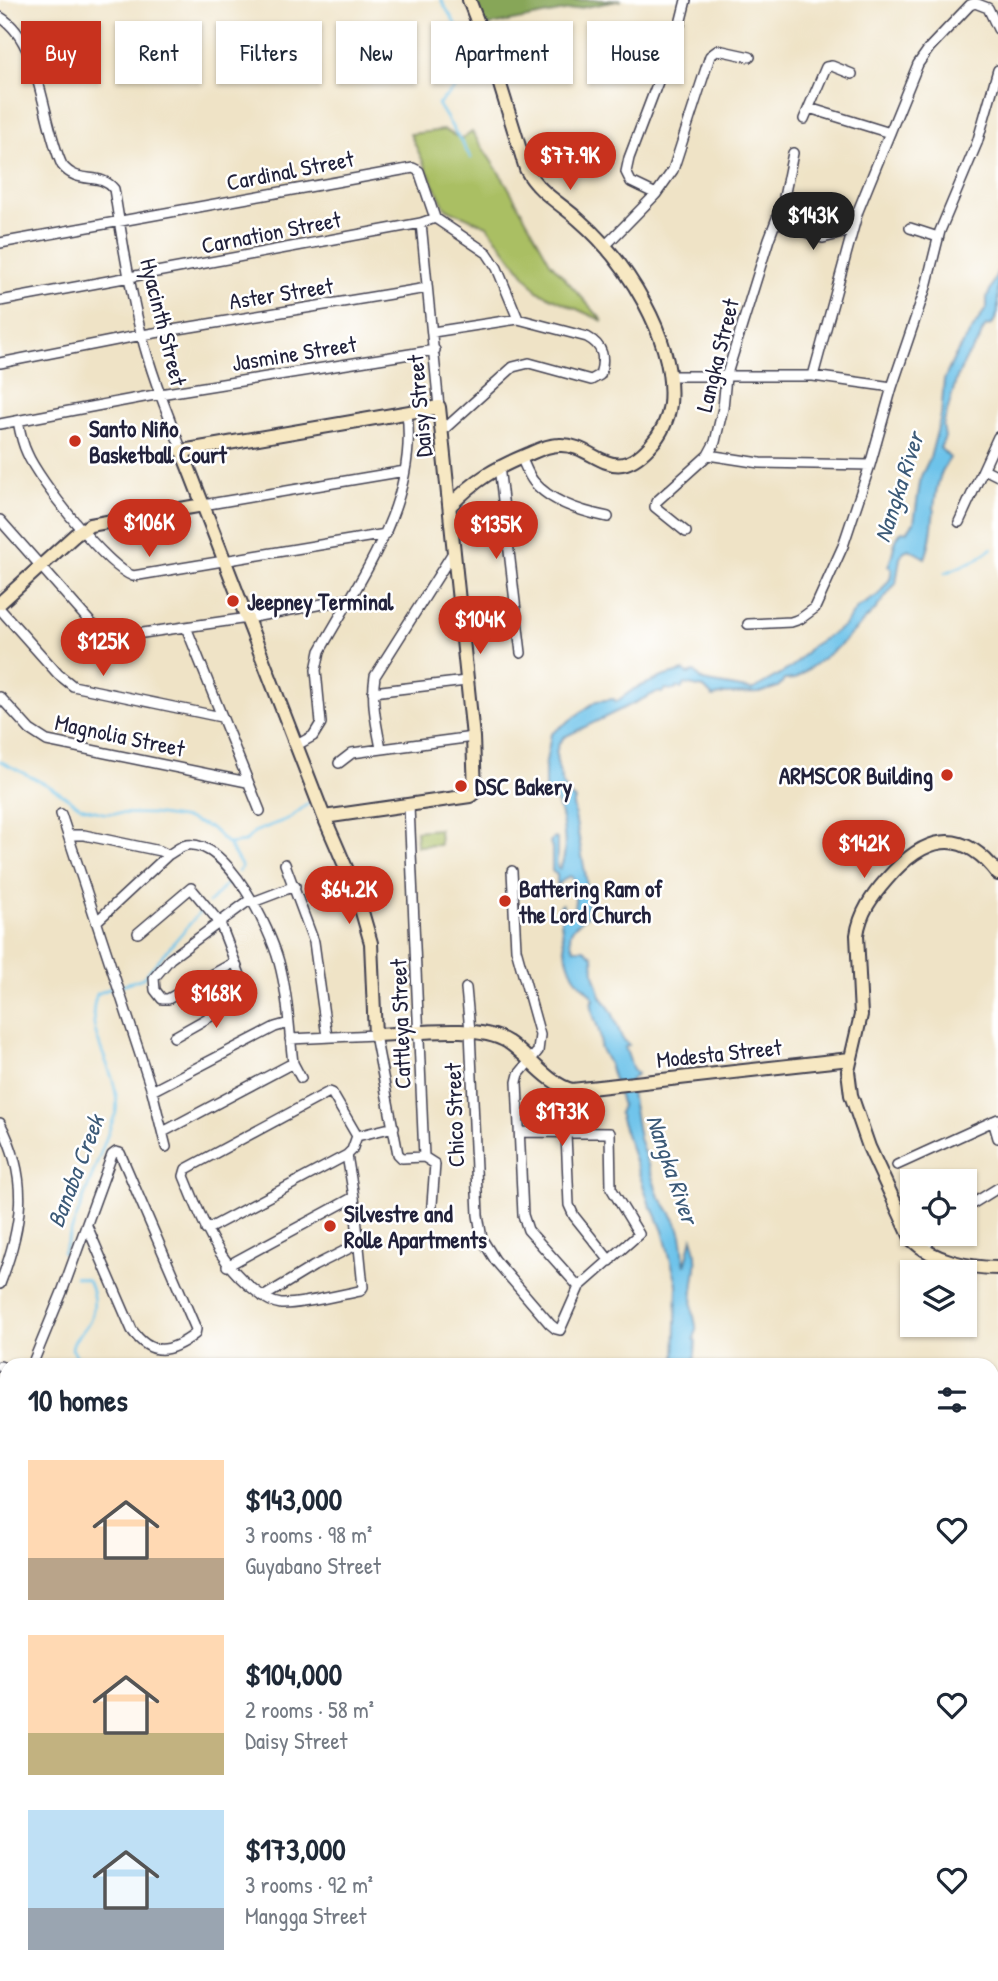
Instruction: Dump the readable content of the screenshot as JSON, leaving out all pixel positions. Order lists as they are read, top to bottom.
{
  "streets": {
    "main road": ["Hyacinth Street", "Daisy Street", "Modesta Street"],
    "street": [
      "Cardinal Street",
      "Carnation Street",
      "Aster Street",
      "Jasmine Street",
      "Langka Street",
      "Magnolia Street",
      "Cattleya Street",
      "Chico Street"
    ]
  },
  "crossings": [
    ["Cardinal Street", "Carnation Street"],
    ["Cardinal Street", "Hyacinth Street"],
    ["Carnation Street", "Hyacinth Street"],
    ["Carnation Street", "Daisy Street"],
    ["Aster Street", "Hyacinth Street"],
    ["Aster Street", "Daisy Street"],
    ["Hyacinth Street", "Jasmine Street"],
    ["Hyacinth Street", "Modesta Street"],
    ["Jasmine Street", "Daisy Street"],
    ["Daisy Street", "Cattleya Street"],
    ["Cattleya Street", "Modesta Street"],
    ["Modesta Street", "Chico Street"]
  ],
  "water": ["Nangka River", "Banaba Creek"],
  "places": [
    "Santo Niño Basketball Court",
    "Jeepney Terminal",
    "ARMSCOR Building",
    "DSC Bakery",
    "Battering Ram of the Lord Church",
    "Silvestre and Rolle Apartments"
  ],
  "page": {
    "chip": [
      "Buy",
      "Rent",
      "Filters",
      "New",
      "Apartment",
      "House"
    ],
    "price": [
      "$77.9K",
      "$143K",
      "$106K",
      "$135K",
      "$104K",
      "$125K",
      "$142K",
      "$64.2K",
      "$168K",
      "$173K"
    ],
    "heading": "10 homes",
    "list": [
      {
        "name": "$143,000",
        "note": "3 rooms · 98 m² · Guyabano Street"
      },
      {
        "name": "$104,000",
        "note": "2 rooms · 58 m² · Daisy Street"
      },
      {
        "name": "$173,000",
        "note": "3 rooms · 92 m² · Mangga Street"
      }
    ]
  }
}
